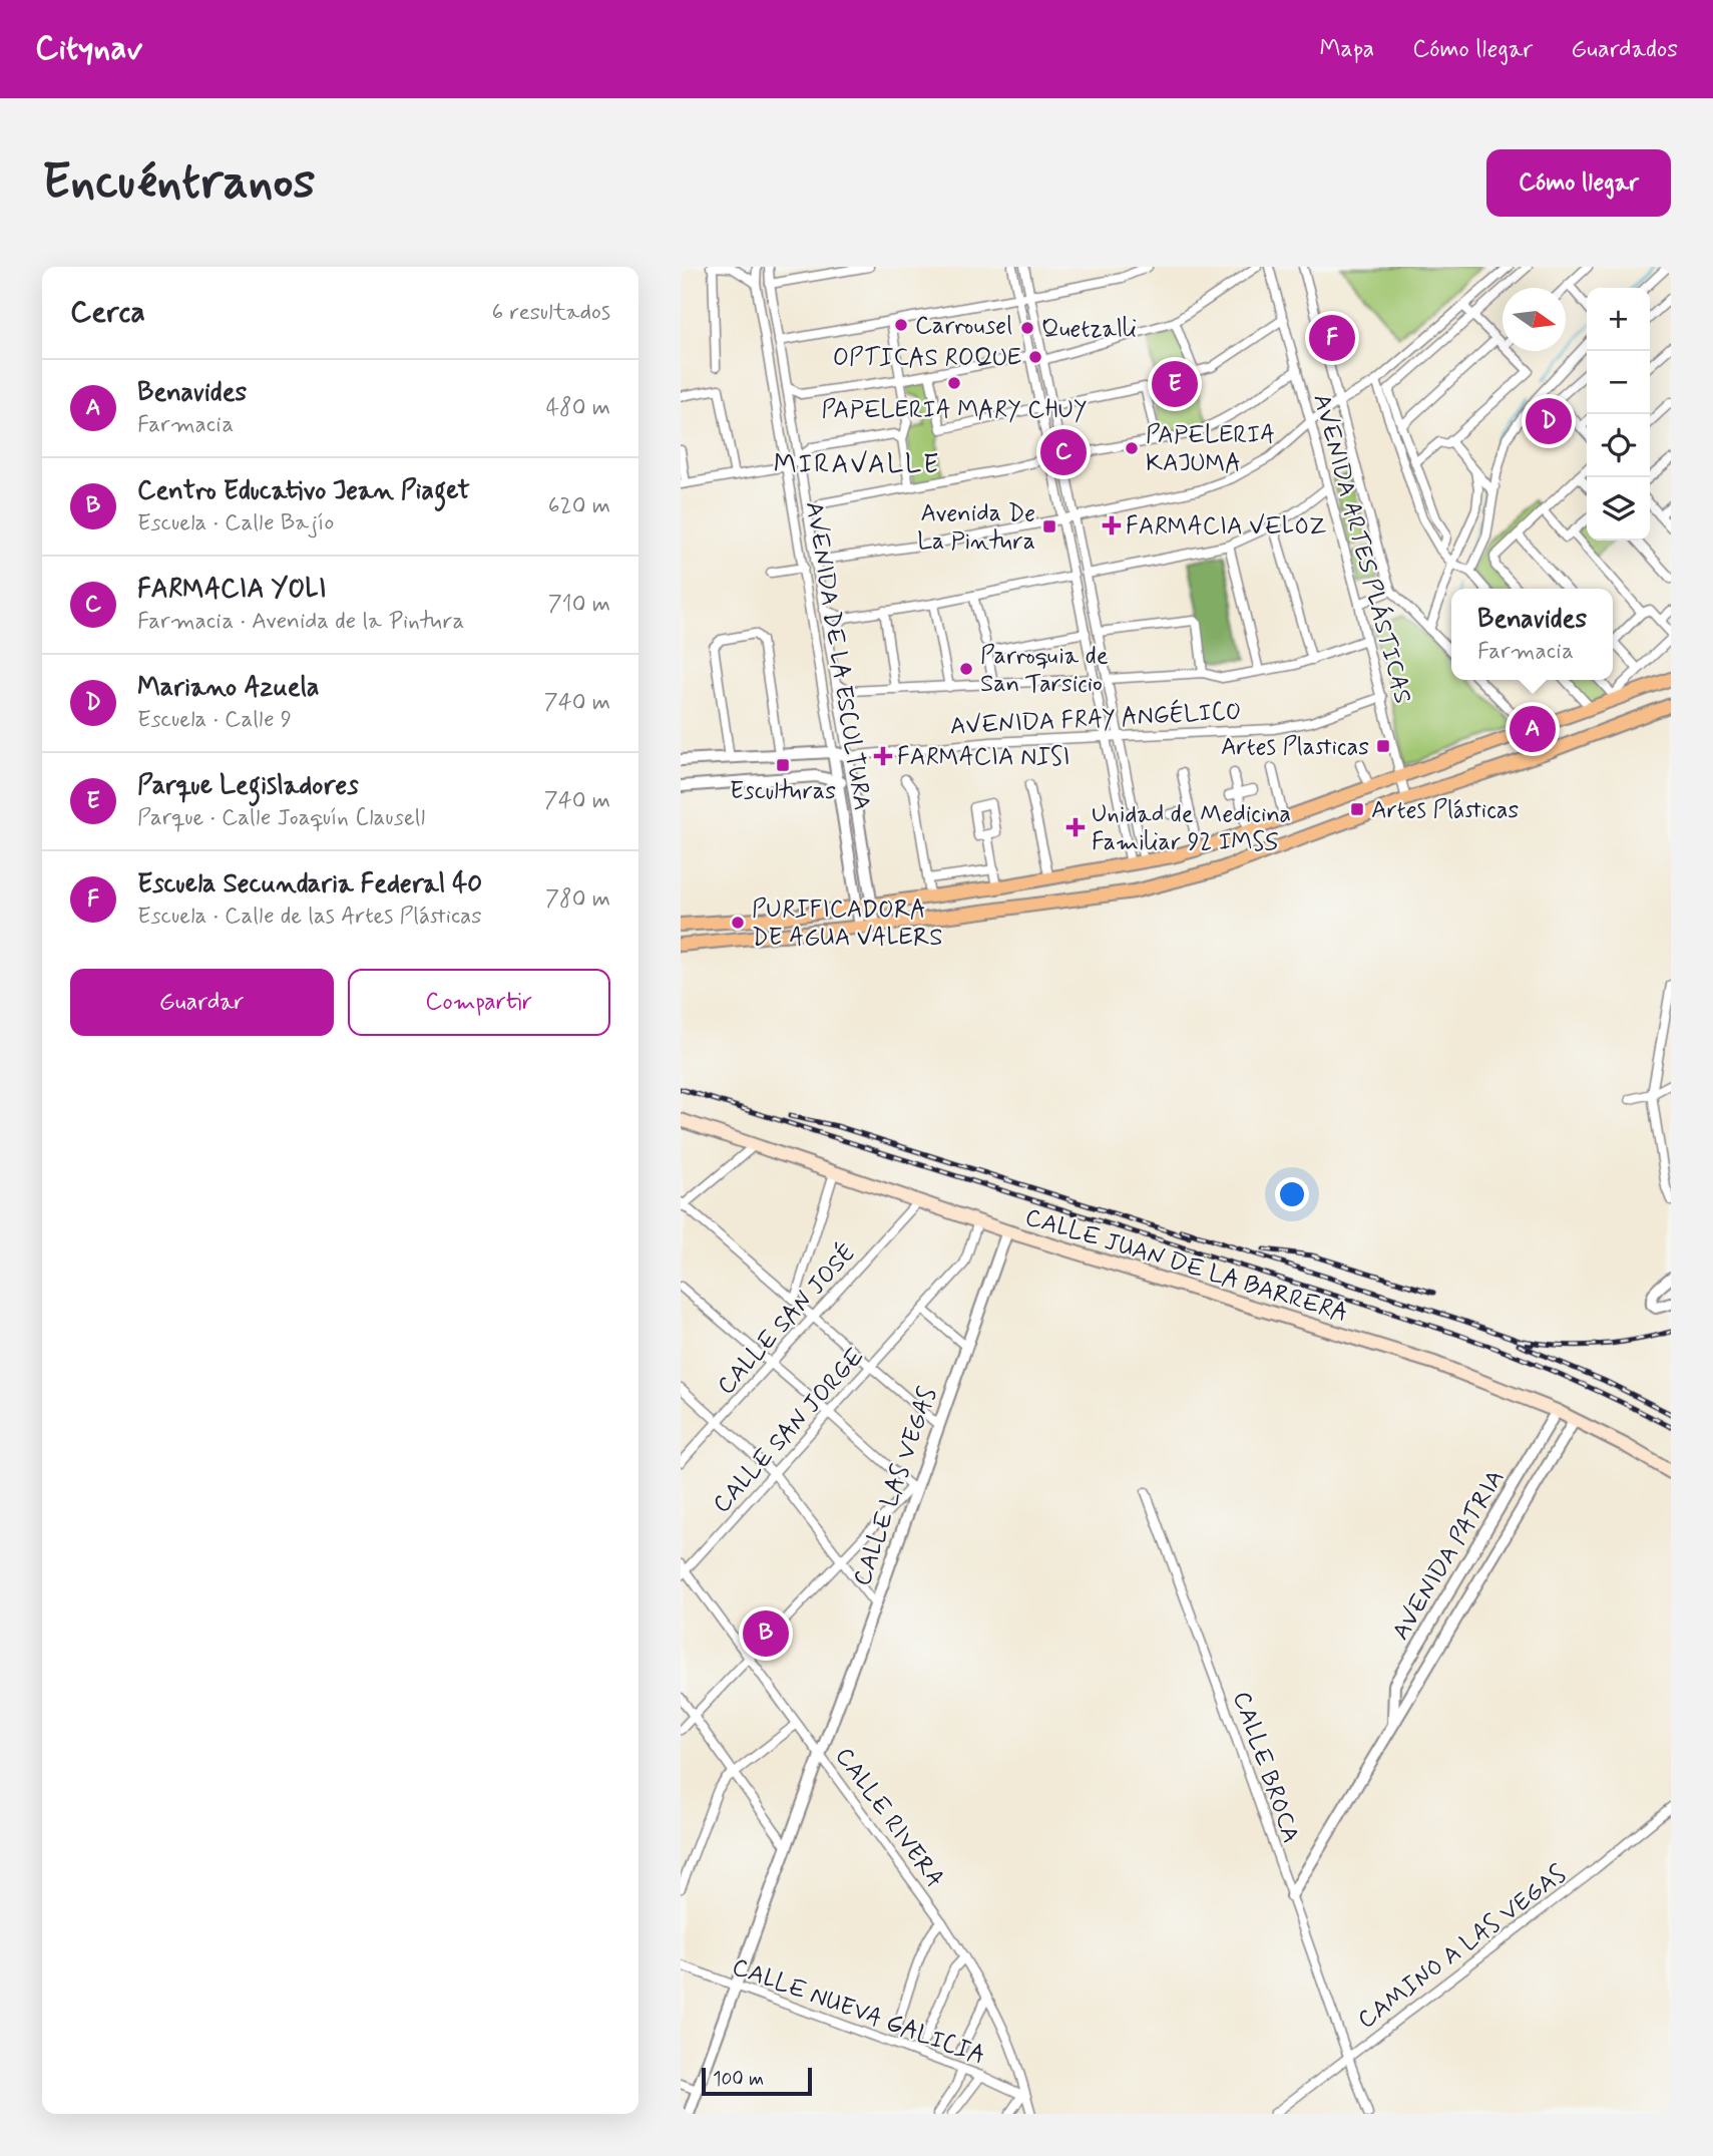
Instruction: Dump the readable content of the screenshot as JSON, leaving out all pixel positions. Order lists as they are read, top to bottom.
{
  "streets": {
    "main road": ["CALLE JUAN DE LA BARRERA"],
    "street": [
      "AVENIDA ARTES PLÁSTICAS",
      "AVENIDA DE LA ESCULTURA",
      "AVENIDA FRAY ANGÉLICO",
      "CALLE SAN JOSÉ",
      "CALLE SAN JORGE",
      "CALLE LAS VEGAS",
      "AVENIDA PATRIA",
      "CALLE BROCA",
      "CALLE RIVERA",
      "CAMINO A LAS VEGAS",
      "CALLE NUEVA GALICIA"
    ]
  },
  "crossings": [
    ["AVENIDA ARTES PLÁSTICAS", "AVENIDA FRAY ANGÉLICO"],
    ["AVENIDA DE LA ESCULTURA", "AVENIDA FRAY ANGÉLICO"],
    ["CALLE JUAN DE LA BARRERA", "CALLE SAN JOSÉ"],
    ["CALLE JUAN DE LA BARRERA", "CALLE SAN JORGE"],
    ["CALLE JUAN DE LA BARRERA", "CALLE LAS VEGAS"],
    ["CALLE JUAN DE LA BARRERA", "AVENIDA PATRIA"],
    ["CALLE SAN JORGE", "CALLE RIVERA"],
    ["CALLE LAS VEGAS", "CALLE RIVERA"],
    ["CALLE LAS VEGAS", "CALLE NUEVA GALICIA"],
    ["AVENIDA PATRIA", "CALLE BROCA"],
    ["CALLE BROCA", "CAMINO A LAS VEGAS"],
    ["CALLE RIVERA", "CALLE NUEVA GALICIA"]
  ],
  "districts": ["MIRAVALLE"],
  "places": {
    "other": [
      "Carrousel",
      "Quetzalli",
      "OPTICAS ROQUE",
      "PAPELERIA MARY CHUY",
      "PAPELERIA KAJUMA",
      "Parroquia de San Tarsicio",
      "PURIFICADORA DE AGUA VALERS"
    ],
    "health": ["FARMACIA VELOZ", "FARMACIA NISI", "Unidad de Medicina Familiar 92 IMSS"],
    "transit": [
      "Avenida De La Pintura",
      "Artes Plasticas",
      "Esculturas",
      "Artes Plásticas"
    ]
  },
  "scale_bar": "100 m",
  "north": "right",
  "page": {
    "header": "Citynav",
    "nav": ["Mapa", "Cómo llegar", "Guardados"],
    "buttons": [
      "Cómo llegar",
      ["Guardar", "Compartir"]
    ],
    "title": "Encuéntranos",
    "heading": ["Cerca", "6 resultados"],
    "map_buttons": ["+", "−"],
    "pins": [
      "F",
      "E",
      "D",
      "C",
      "A",
      "B"
    ],
    "list": [
      {
        "mark": "A",
        "name": "Benavides",
        "note": "Farmacia",
        "value": "480 m"
      },
      {
        "mark": "B",
        "name": "Centro Educativo Jean Piaget",
        "note": "Escuela · Calle Bajío",
        "value": "620 m"
      },
      {
        "mark": "C",
        "name": "FARMACIA YOLI",
        "note": "Farmacia · Avenida de la Pintura",
        "value": "710 m"
      },
      {
        "mark": "D",
        "name": "Mariano Azuela",
        "note": "Escuela · Calle 9",
        "value": "740 m"
      },
      {
        "mark": "E",
        "name": "Parque Legisladores",
        "note": "Parque · Calle Joaquín Clausell",
        "value": "740 m"
      },
      {
        "mark": "F",
        "name": "Escuela Secundaria Federal 40",
        "note": "Escuela · Calle de las Artes Plásticas",
        "value": "780 m"
      }
    ],
    "popup": ["Benavides", "Farmacia"],
    "scale": "100 m"
  }
}
